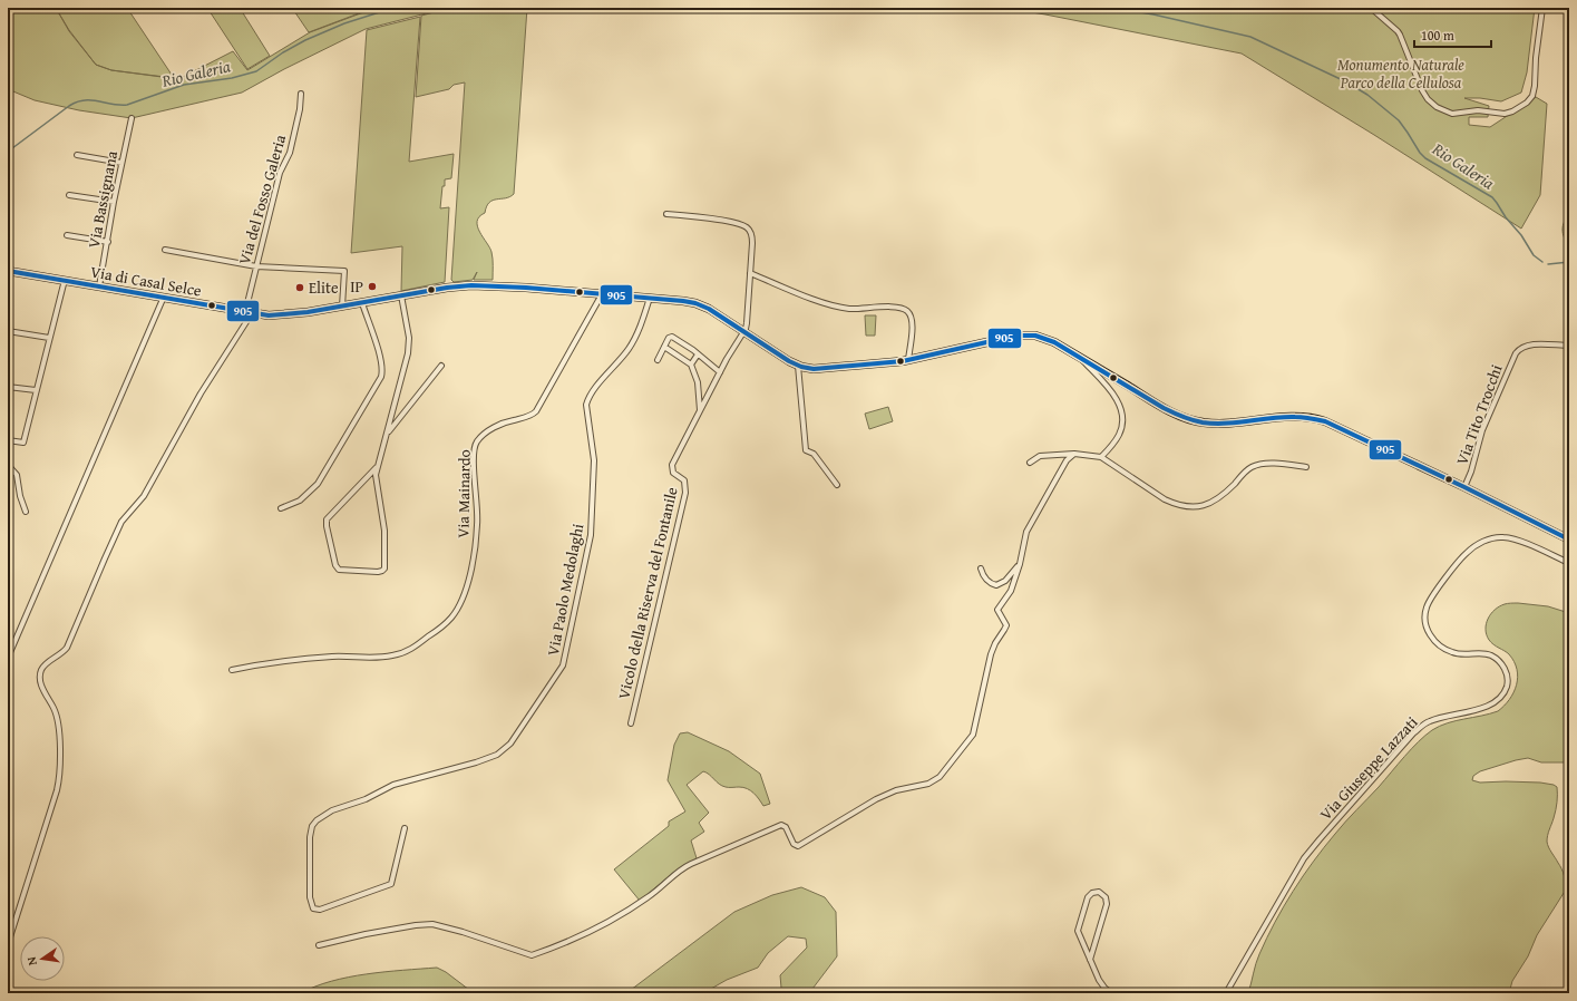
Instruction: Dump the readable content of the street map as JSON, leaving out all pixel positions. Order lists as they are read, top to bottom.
{
  "streets": {
    "main road": ["Via di Casal Selce"],
    "street": [
      "Via Bassignana",
      "Via del Fosso Galeria",
      "Via Tito Trocchi",
      "Via Mainardo",
      "Via Paolo Medolaghi",
      "Vicolo della Riserva del Fontanile",
      "Via Giuseppe Lazzati"
    ]
  },
  "crossings": [
    ["Via Bassignana", "Via di Casal Selce"],
    ["Via del Fosso Galeria", "Via di Casal Selce"],
    ["Via di Casal Selce", "Via Tito Trocchi"],
    ["Via di Casal Selce", "Via Mainardo"],
    ["Via di Casal Selce", "Via Paolo Medolaghi"],
    ["Via di Casal Selce", "Vicolo della Riserva del Fontanile"]
  ],
  "water": ["Rio Galeria"],
  "parks": ["Monumento Naturale Parco della Cellulosa"],
  "places": ["IP", "Elite"],
  "lines": ["transit line 905"],
  "scale_bar": "100 m",
  "north": "left"
}
